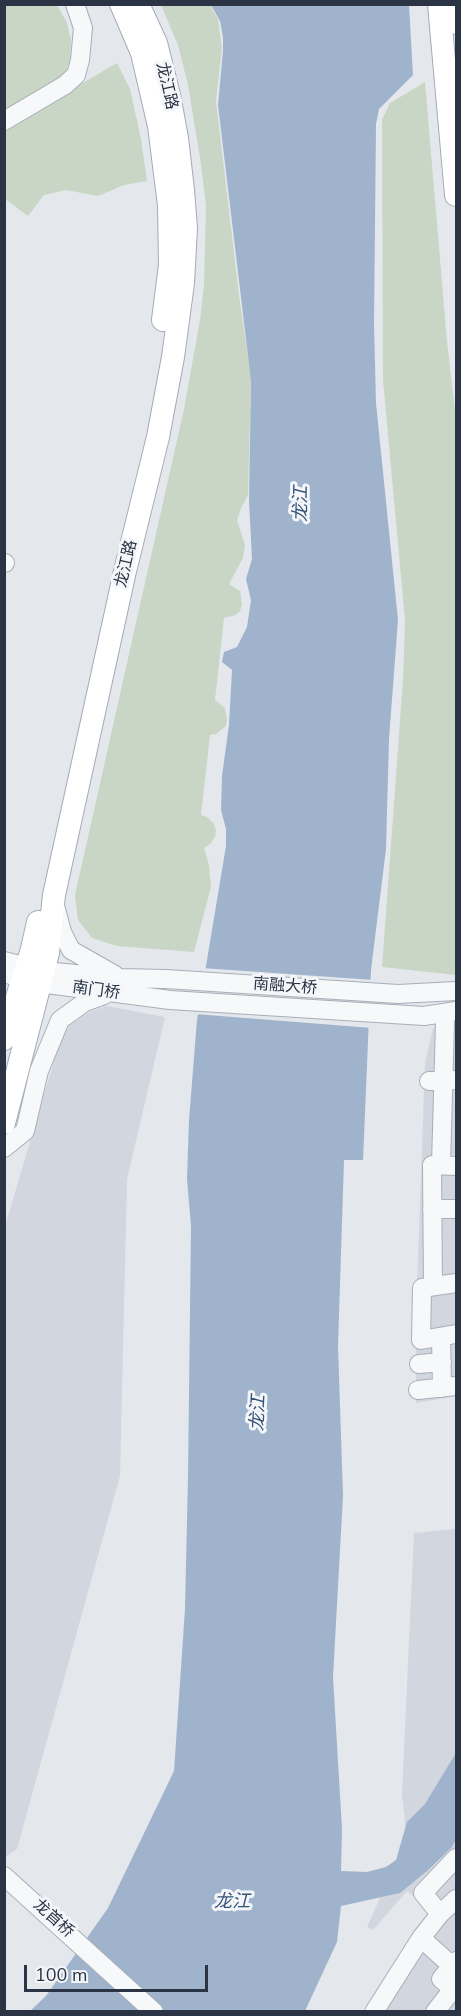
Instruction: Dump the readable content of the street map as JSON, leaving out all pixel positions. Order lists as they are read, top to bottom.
{
  "streets": {
    "main road": ["龙江路"],
    "street": ["南融大桥", "南门桥", "龙首桥"]
  },
  "crossings": [
    ["龙江路", "南门桥"],
    ["南融大桥", "南门桥"]
  ],
  "water": ["龙江"],
  "scale_bar": "100 m"
}
